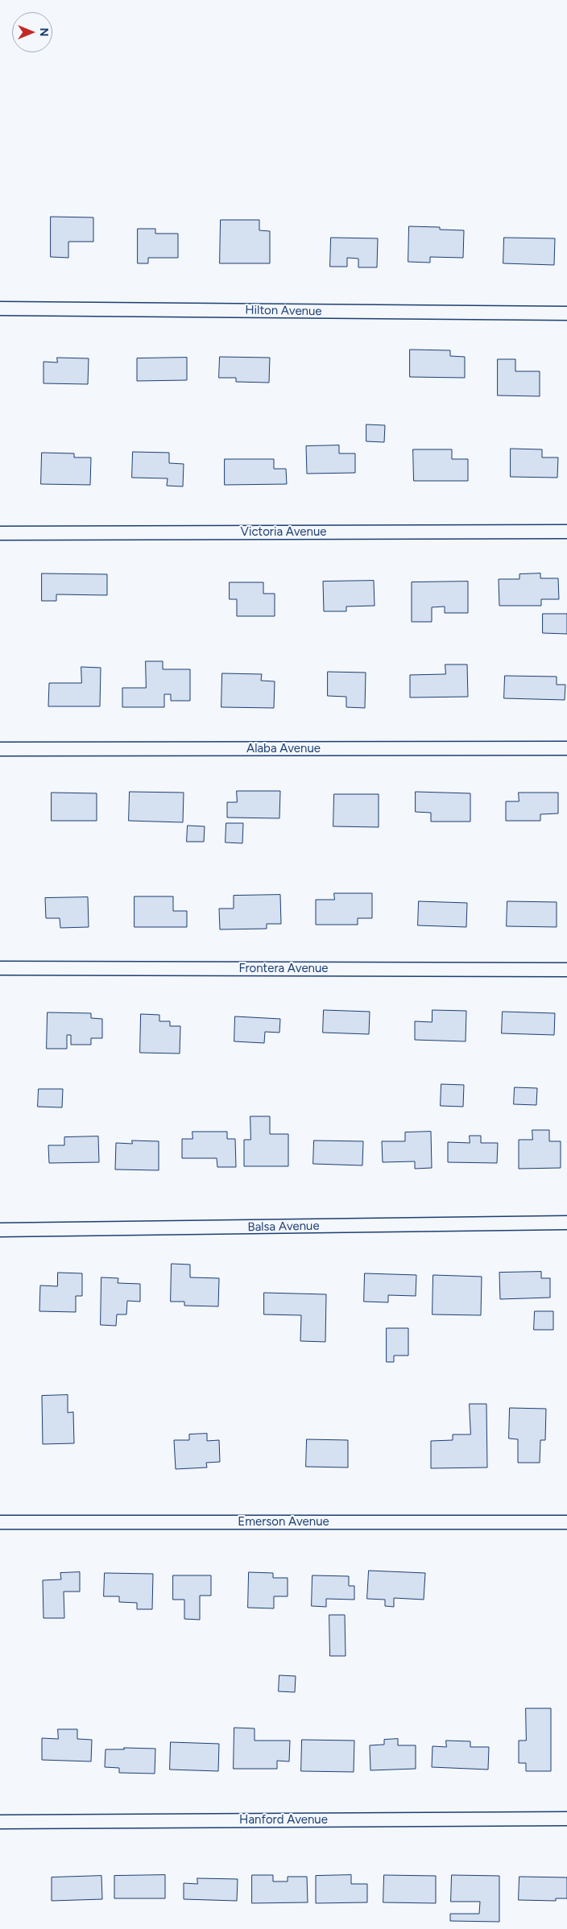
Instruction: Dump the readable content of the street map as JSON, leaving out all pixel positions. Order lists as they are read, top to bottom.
{
  "streets": {
    "street": [
      "Hilton Avenue",
      "Victoria Avenue",
      "Alaba Avenue",
      "Frontera Avenue",
      "Balsa Avenue",
      "Emerson Avenue",
      "Hanford Avenue"
    ]
  },
  "north": "right"
}
